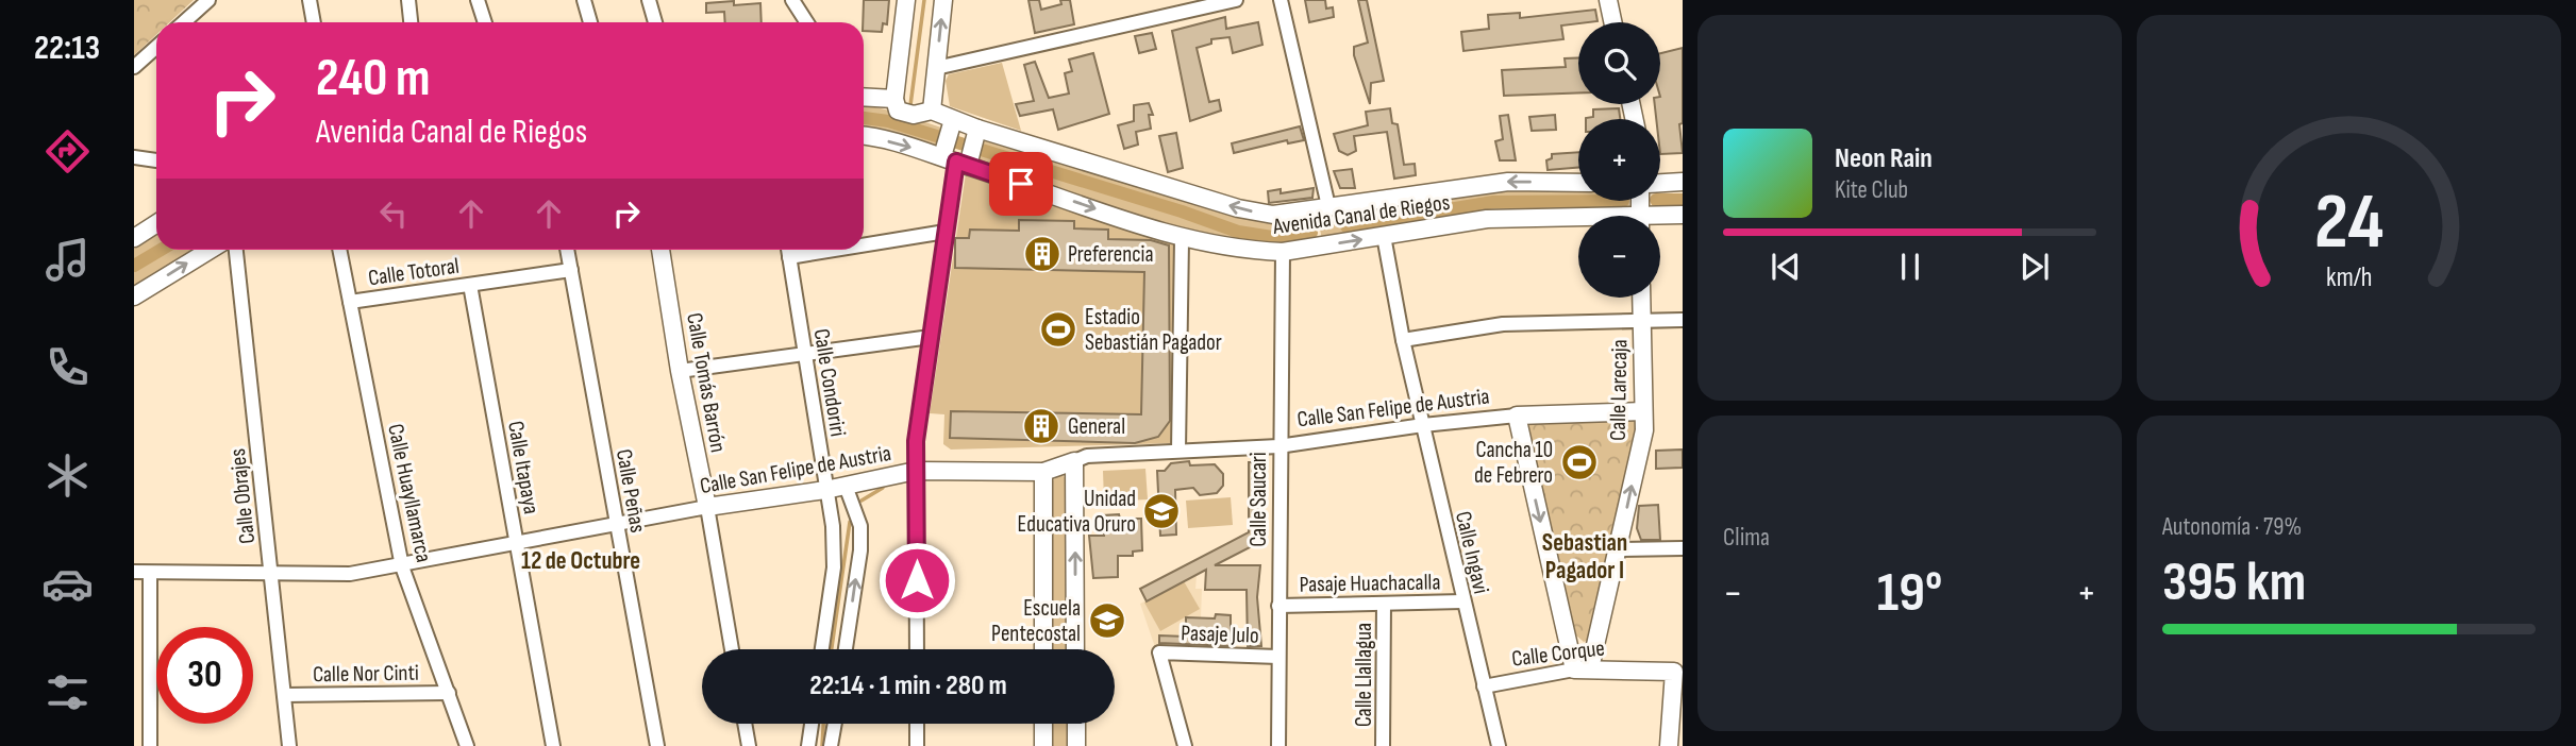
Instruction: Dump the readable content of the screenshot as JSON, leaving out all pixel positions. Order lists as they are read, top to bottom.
{
  "streets": {
    "street": [
      "Avenida Canal de Riegos",
      "Calle Totoral",
      "Calle Tomás Barrón",
      "Calle Condoriri",
      "Calle Larecaja",
      "Calle San Felipe de Austria",
      "Calle Itapaya",
      "Calle Peñas",
      "Calle Huayllamarca",
      "Calle Obrajes",
      "Calle Saucari",
      "Calle Ingavi",
      "Pasaje Huachacalla",
      "Pasaje Julo",
      "Calle Corque",
      "Calle Nor Cinti",
      "Calle Llallagua"
    ]
  },
  "crossings": [
    ["Avenida Canal de Riegos", "Calle Saucari"],
    ["Avenida Canal de Riegos", "Calle Ingavi"],
    ["Calle Totoral", "Calle Itapaya"],
    ["Calle Totoral", "Calle Peñas"],
    ["Calle Totoral", "Calle Huayllamarca"],
    ["Calle Tomás Barrón", "Calle San Felipe de Austria"],
    ["Calle Condoriri", "Calle San Felipe de Austria"],
    ["Calle Larecaja", "Calle San Felipe de Austria"],
    ["Calle Larecaja", "Calle Corque"],
    ["Calle San Felipe de Austria", "Calle Itapaya"],
    ["Calle San Felipe de Austria", "Calle Peñas"],
    ["Calle San Felipe de Austria", "Calle Huayllamarca"],
    ["Calle San Felipe de Austria", "Calle Obrajes"],
    ["Calle San Felipe de Austria", "Calle Saucari"],
    ["Calle San Felipe de Austria", "Calle Ingavi"],
    ["Calle Huayllamarca", "Calle Nor Cinti"],
    ["Calle Obrajes", "Calle Nor Cinti"],
    ["Calle Saucari", "Pasaje Huachacalla"],
    ["Calle Saucari", "Pasaje Julo"],
    ["Calle Ingavi", "Pasaje Huachacalla"],
    ["Calle Ingavi", "Calle Corque"],
    ["Pasaje Huachacalla", "Calle Llallagua"]
  ],
  "districts": ["Sebastian Pagador I", "12 de Octubre"],
  "places": {
    "building": ["Preferencia", "General"],
    "sports": ["Estadio Sebastián Pagador", "Cancha 10 de Febrero"],
    "school or university": ["Unidad Educativa Oruro", "Escuela Pentecostal"]
  },
  "page": {
    "tabs": "22:13",
    "map_buttons": ["+", "−"],
    "turn": ["240 m", "Avenida Canal de Riegos"],
    "song": ["Neon Rain", "Kite Club"],
    "tile": [
      "Clima",
      ["Autonomía · 79%", "395 km"]
    ],
    "heat": ["−", "19°", "+"],
    "limit": "30",
    "trip": "22:14 · 1 min · 280 m",
    "gauge": ["24", "km/h"]
  }
}
